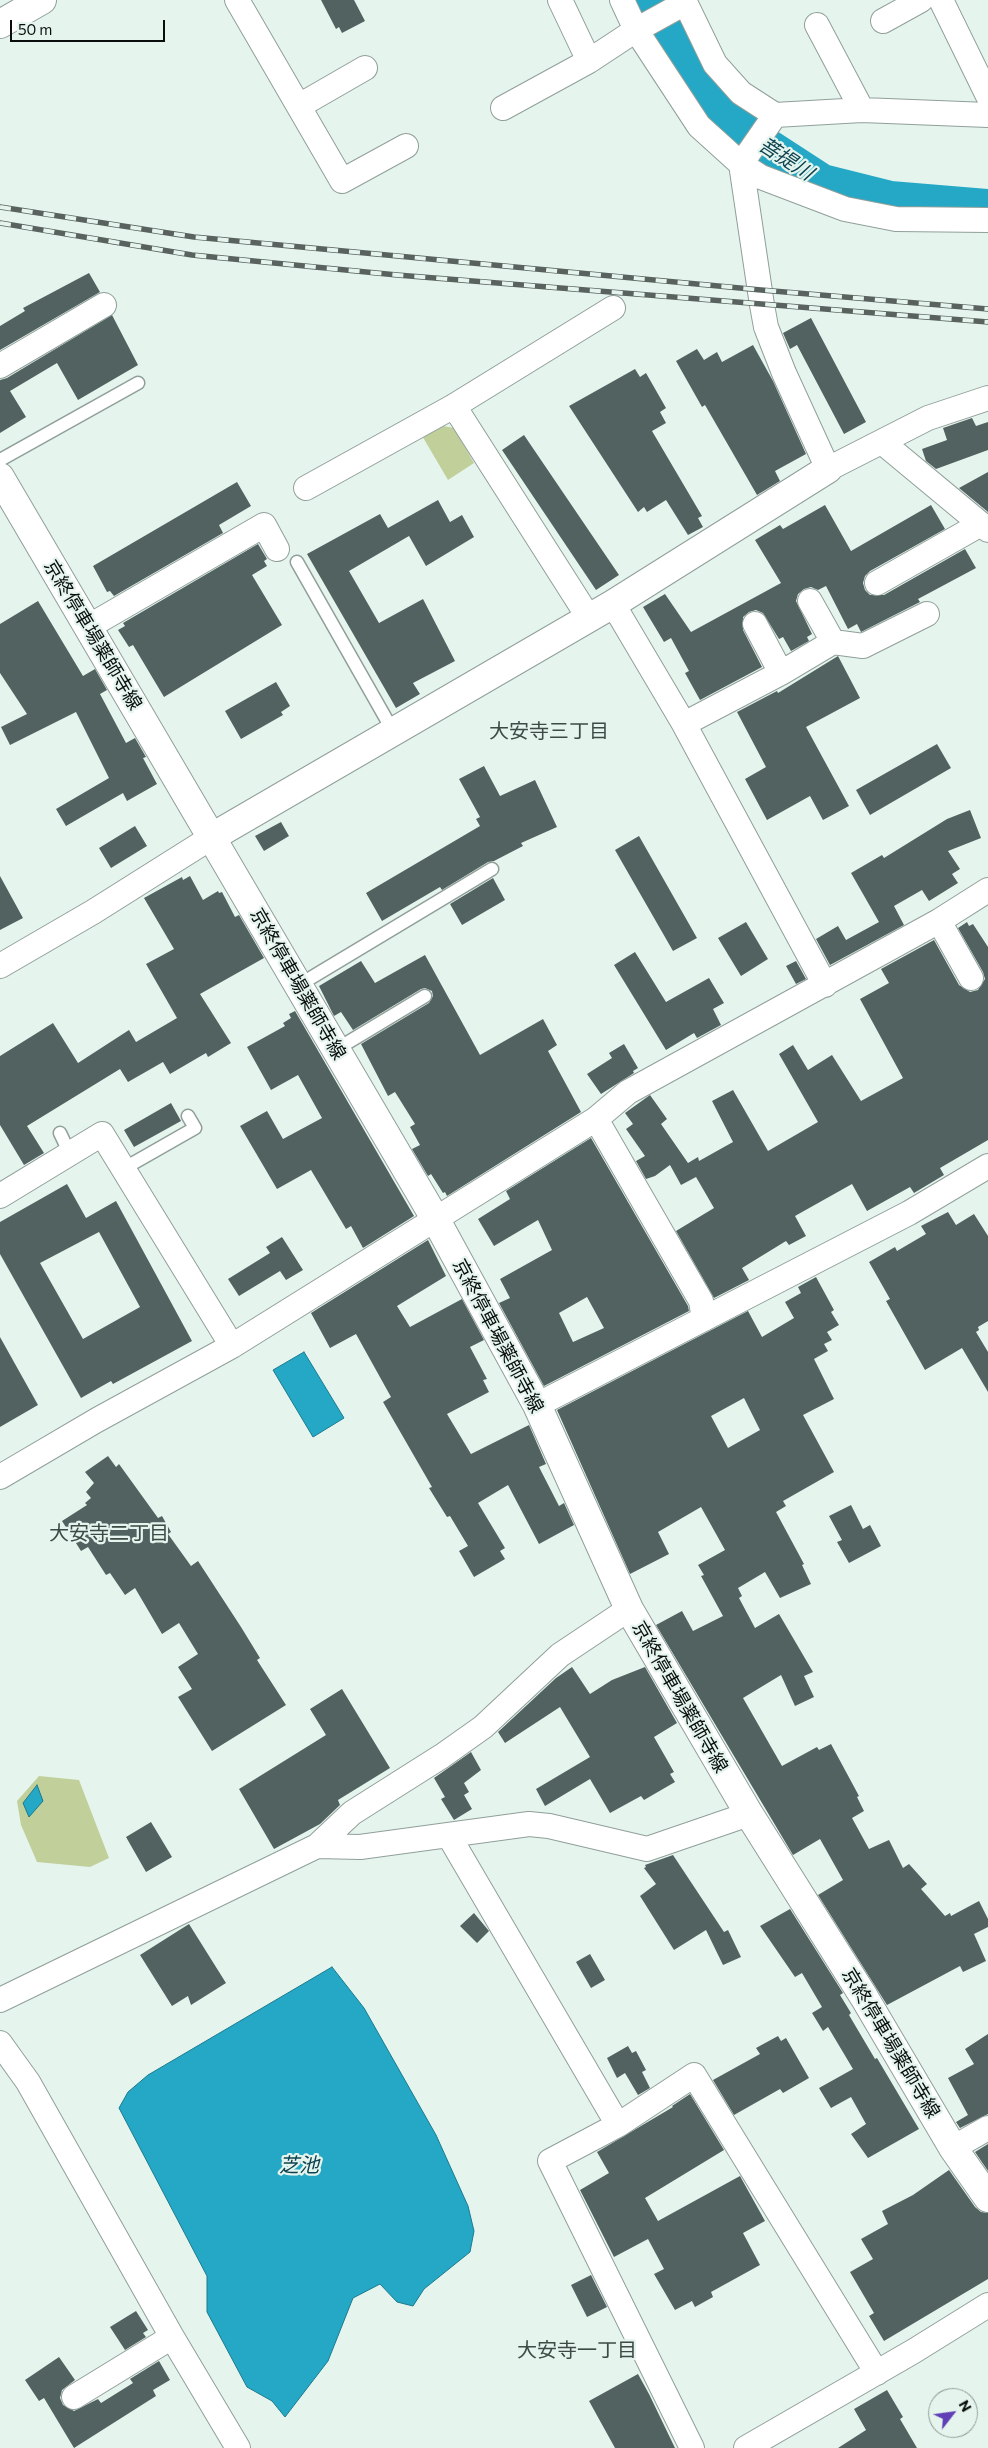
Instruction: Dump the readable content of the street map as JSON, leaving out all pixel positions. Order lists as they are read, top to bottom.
{
  "streets": {
    "main road": ["京終停車場薬師寺線"]
  },
  "districts": ["大安寺三丁目", "大安寺二丁目", "大安寺一丁目"],
  "water": ["菩提川", "芝池"],
  "scale_bar": "50 m",
  "north": "top right"
}
